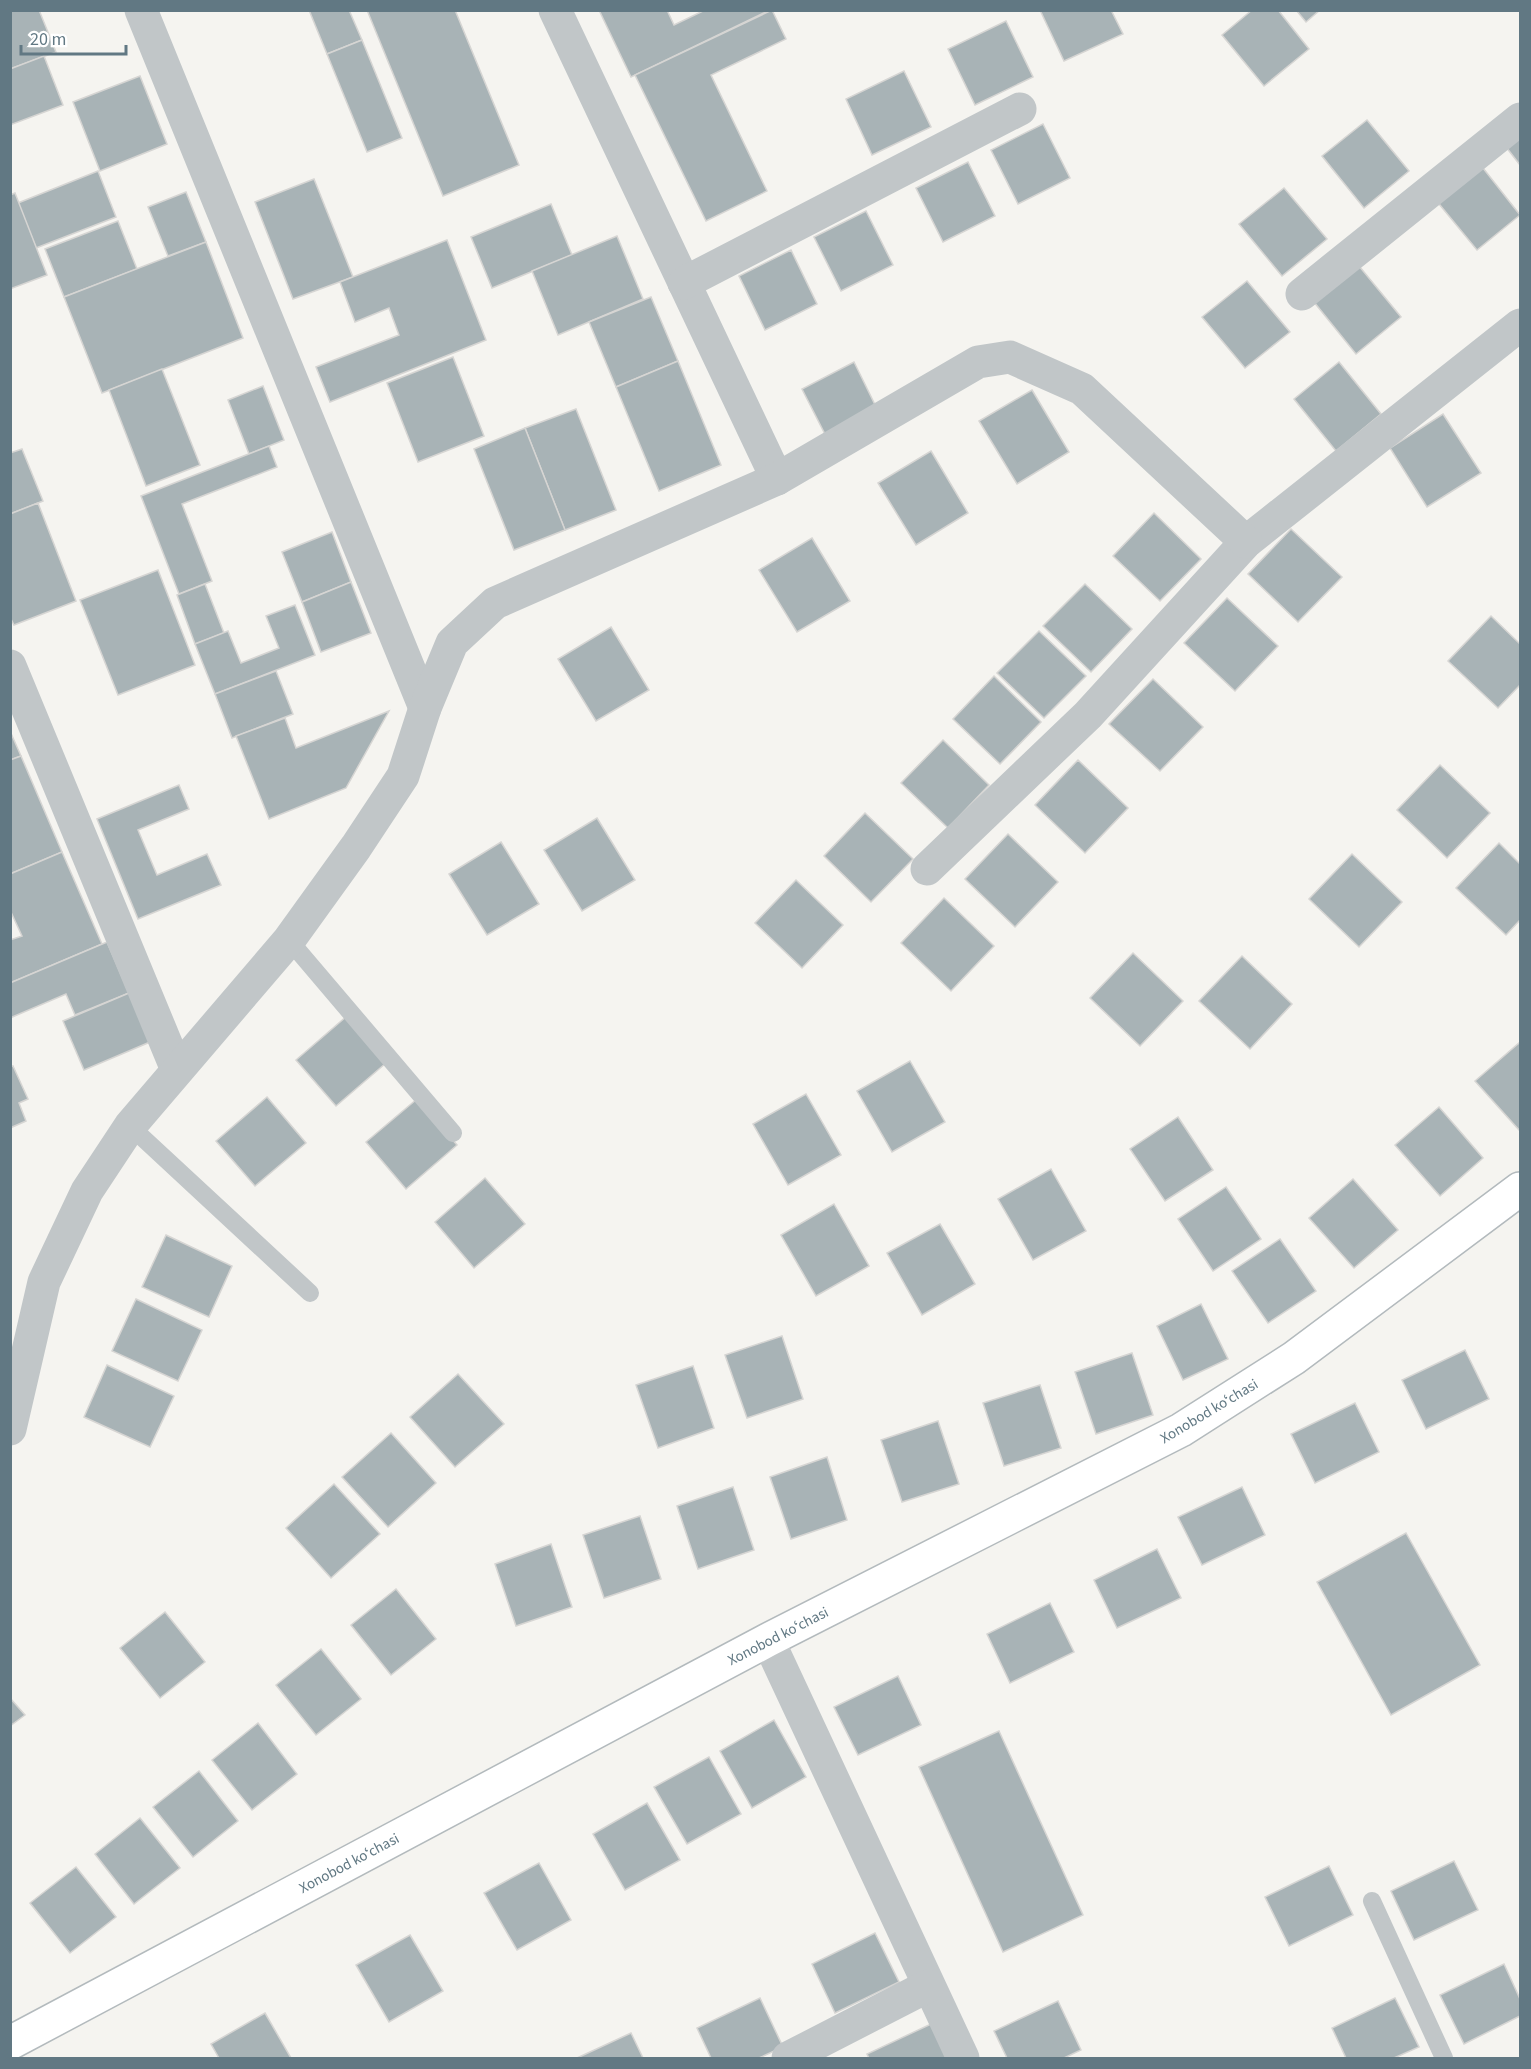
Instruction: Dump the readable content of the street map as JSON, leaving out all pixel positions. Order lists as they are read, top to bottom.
{
  "streets": {
    "main road": ["Xonobod koʻchasi"]
  },
  "scale_bar": "20 m"
}
